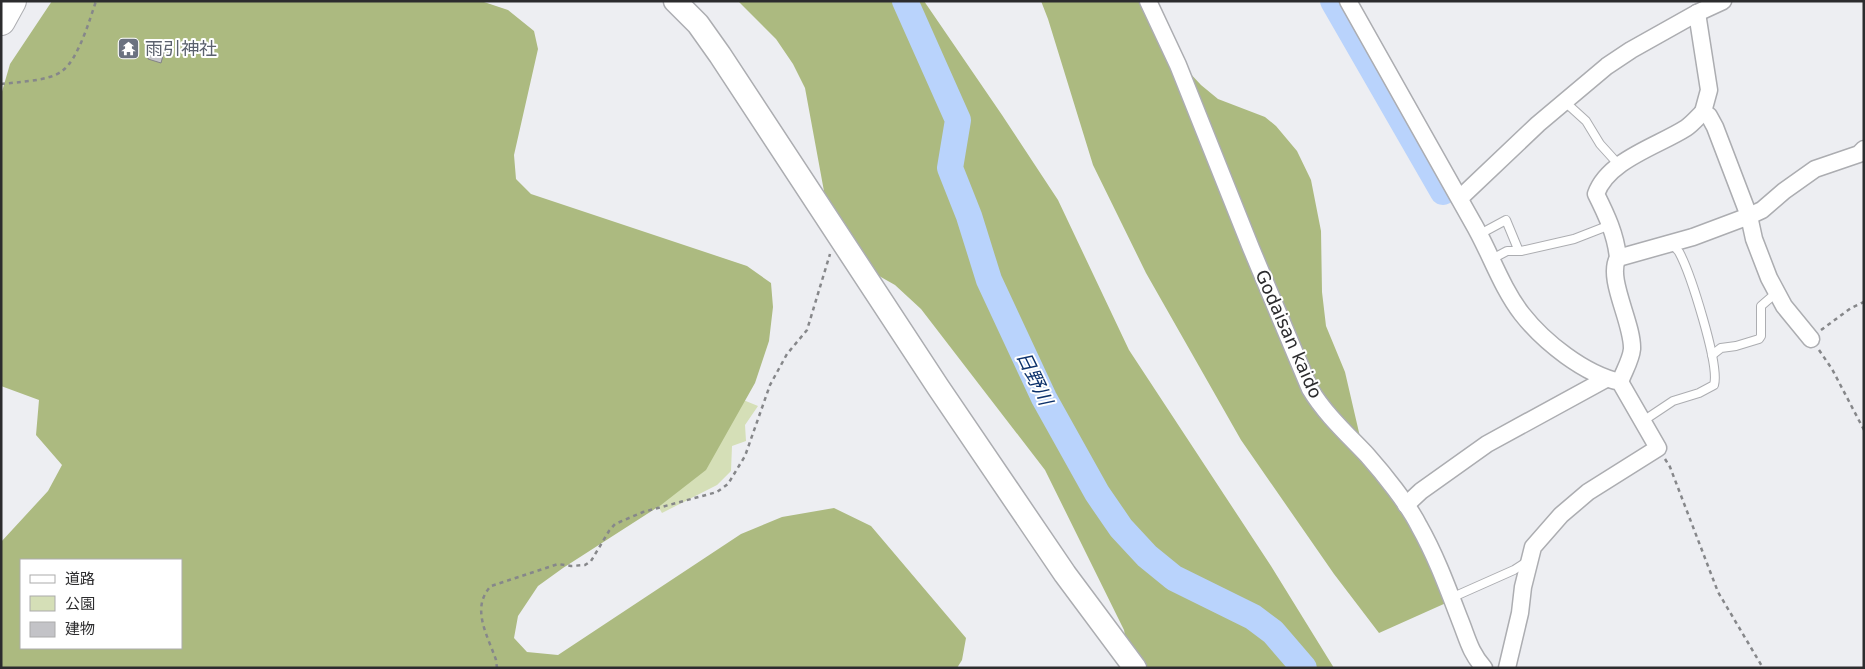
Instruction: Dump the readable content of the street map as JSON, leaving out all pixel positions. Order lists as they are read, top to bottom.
{
  "streets": {
    "street": ["Godaisan kaido"]
  },
  "water": ["日野川"],
  "places": {
    "temple": ["雨引神社"]
  },
  "legend": ["道路", "公園", "建物"]
}
